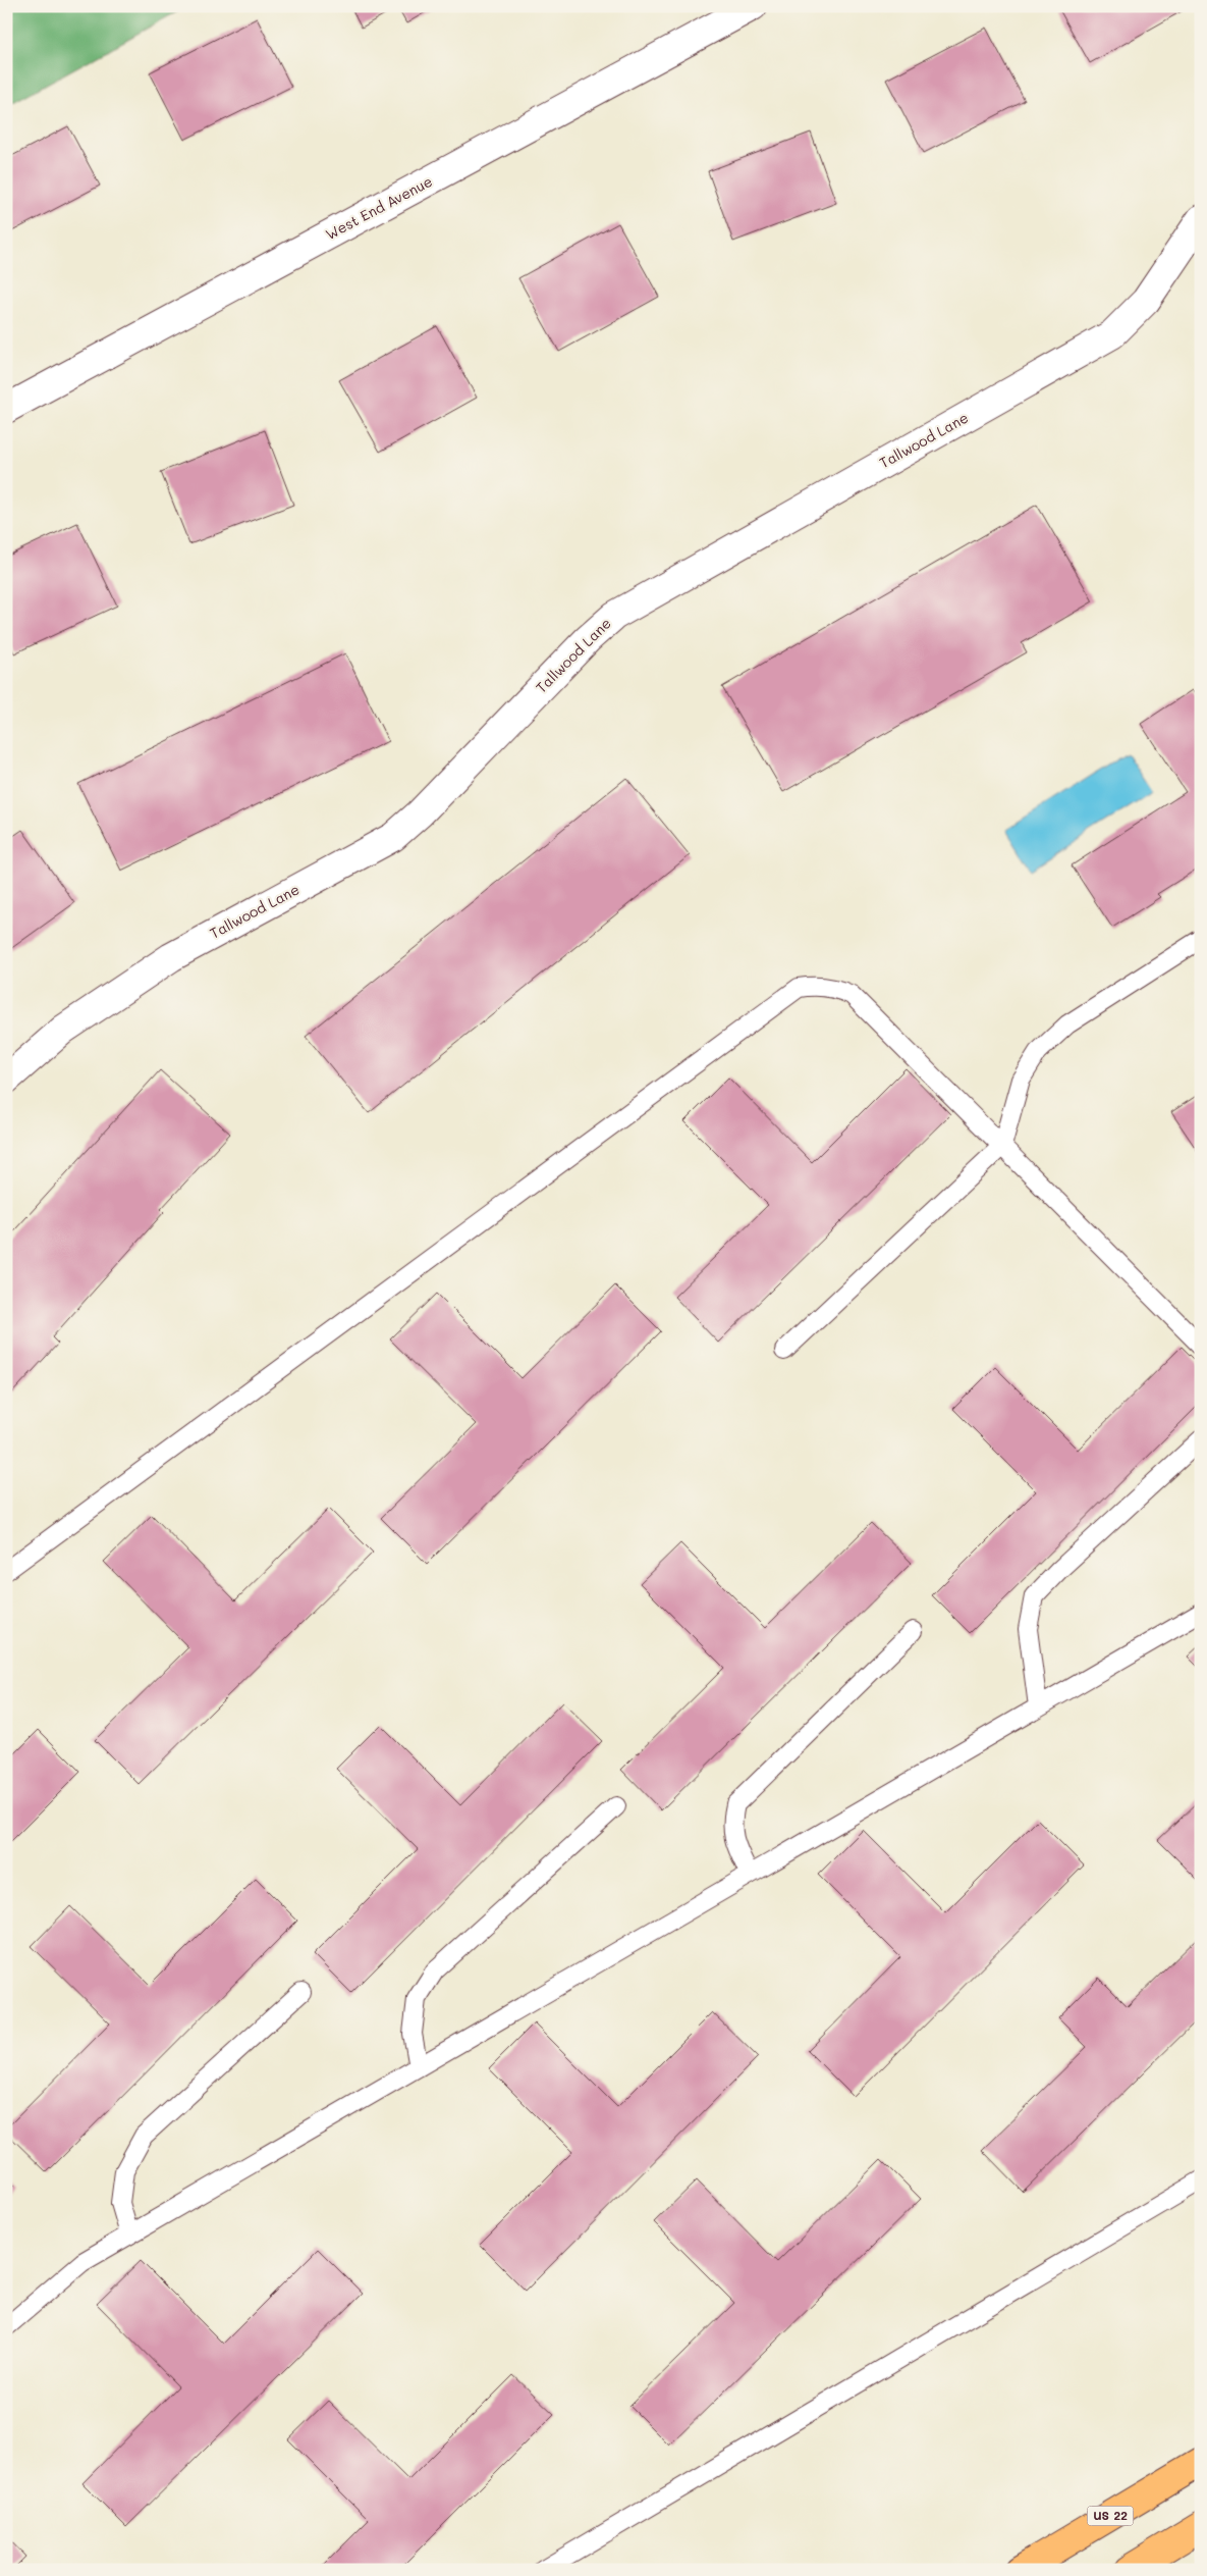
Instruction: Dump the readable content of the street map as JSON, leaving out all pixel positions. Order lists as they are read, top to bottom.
{
  "streets": {
    "highway": ["US 22"],
    "street": ["West End Avenue", "Tallwood Lane"]
  }
}
